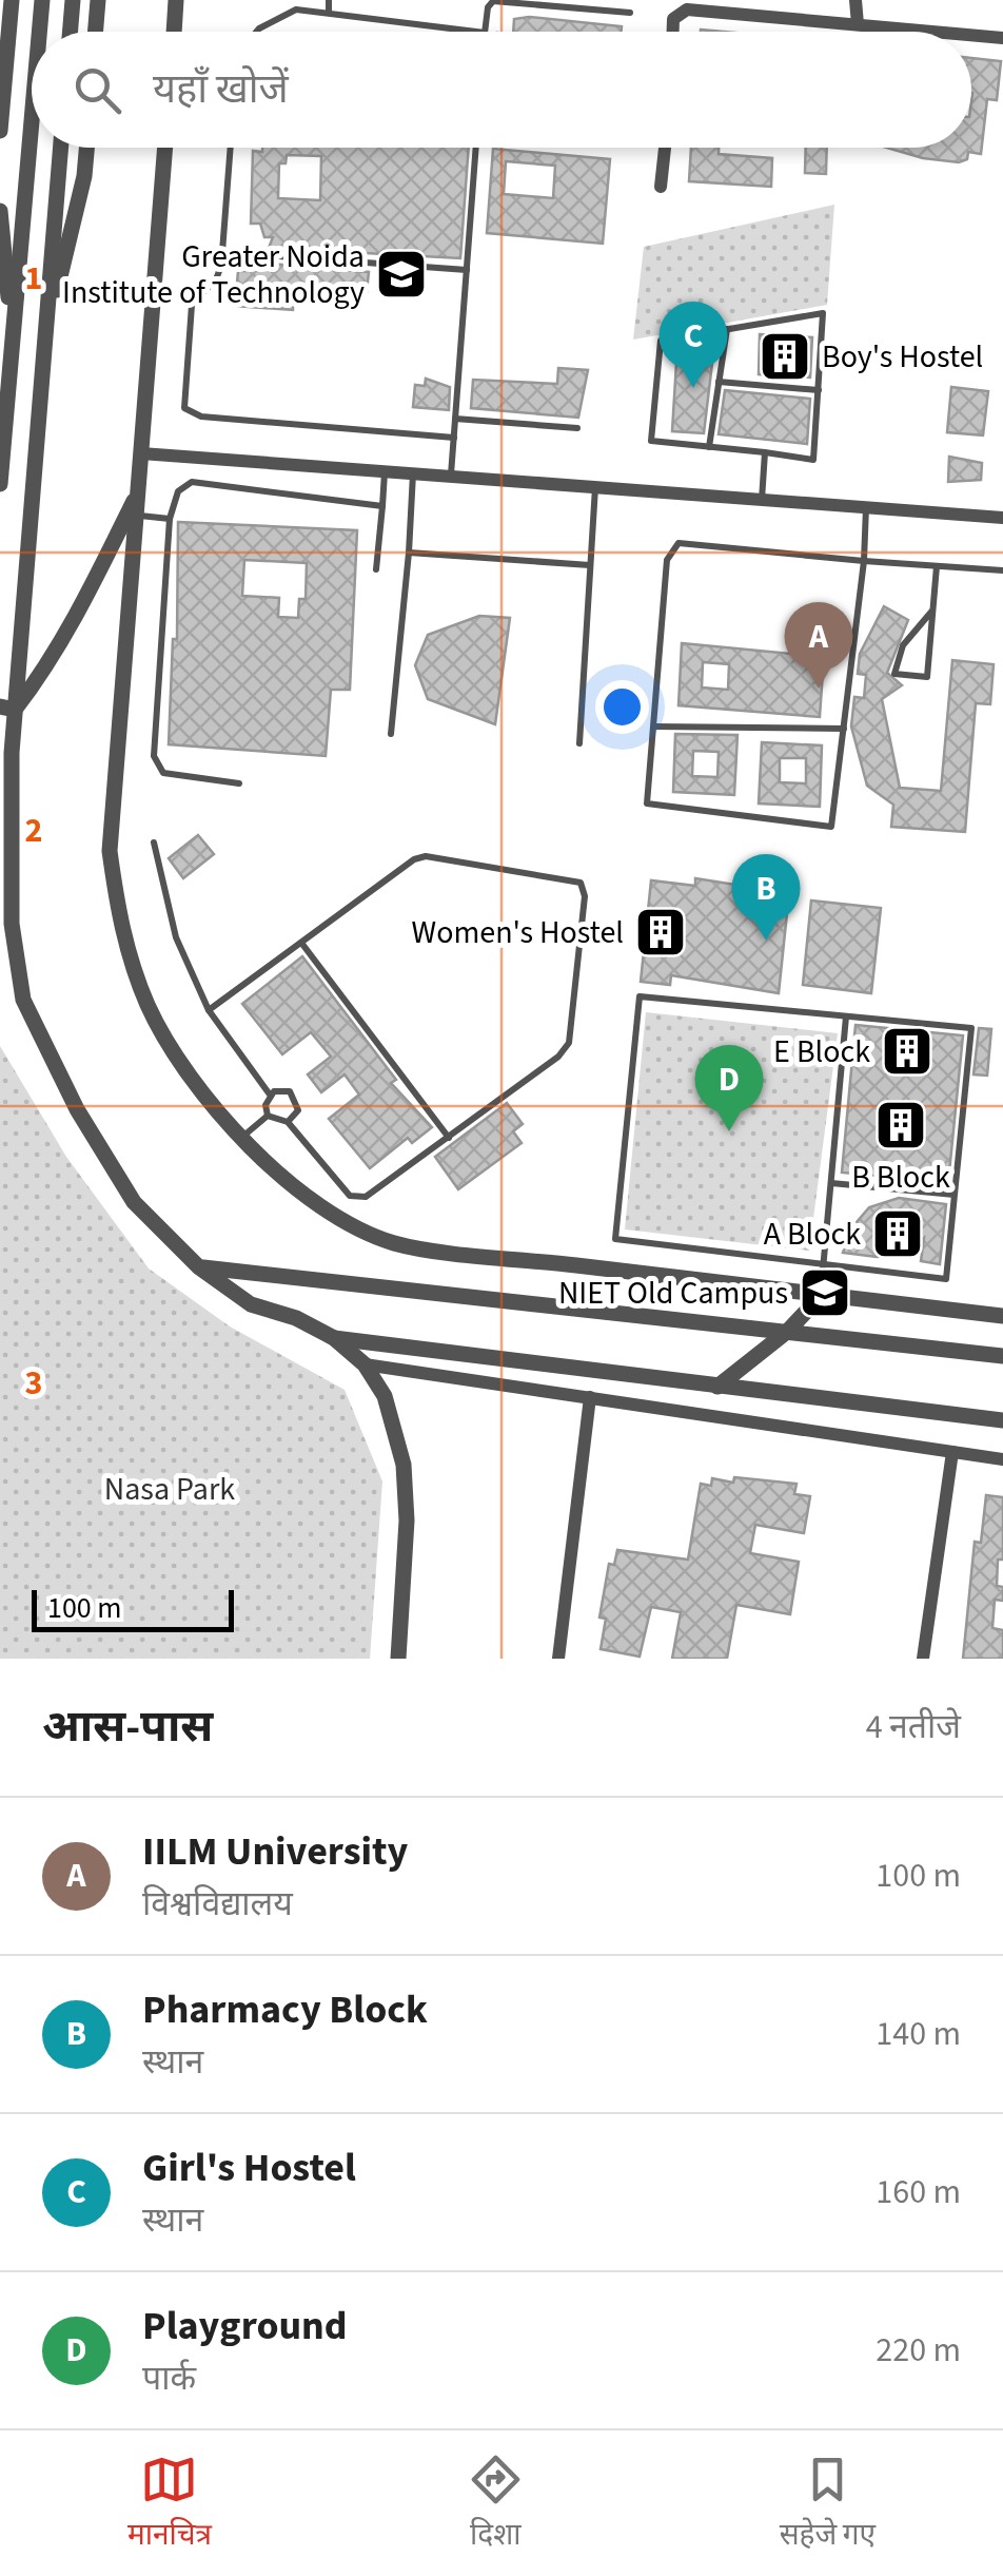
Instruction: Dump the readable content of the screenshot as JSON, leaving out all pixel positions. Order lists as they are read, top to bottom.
{
  "parks": ["Nasa Park"],
  "places": {
    "school or university": ["Greater Noida Institute of Technology", "NIET Old Campus"],
    "building": [
      "Boy's Hostel",
      "Women's Hostel",
      "E Block",
      "B Block",
      "A Block"
    ]
  },
  "scale_bar": "100 m",
  "page": {
    "search": "यहाँ खोजें",
    "pins": [
      "C",
      "A",
      "B",
      "D"
    ],
    "scale": "100 m",
    "heading": ["आस-पास", "4 नतीजे"],
    "list": [
      {
        "mark": "A",
        "name": "IILM University",
        "note": "विश्वविद्यालय",
        "value": "100 m"
      },
      {
        "mark": "B",
        "name": "Pharmacy Block",
        "note": "स्थान",
        "value": "140 m"
      },
      {
        "mark": "C",
        "name": "Girl's Hostel",
        "note": "स्थान",
        "value": "160 m"
      },
      {
        "mark": "D",
        "name": "Playground",
        "note": "पार्क",
        "value": "220 m"
      }
    ],
    "nav": ["मानचित्र", "दिशा", "सहेजे गए"]
  },
  "grid": {
    "rows": ["1", "2", "3"]
  }
}
